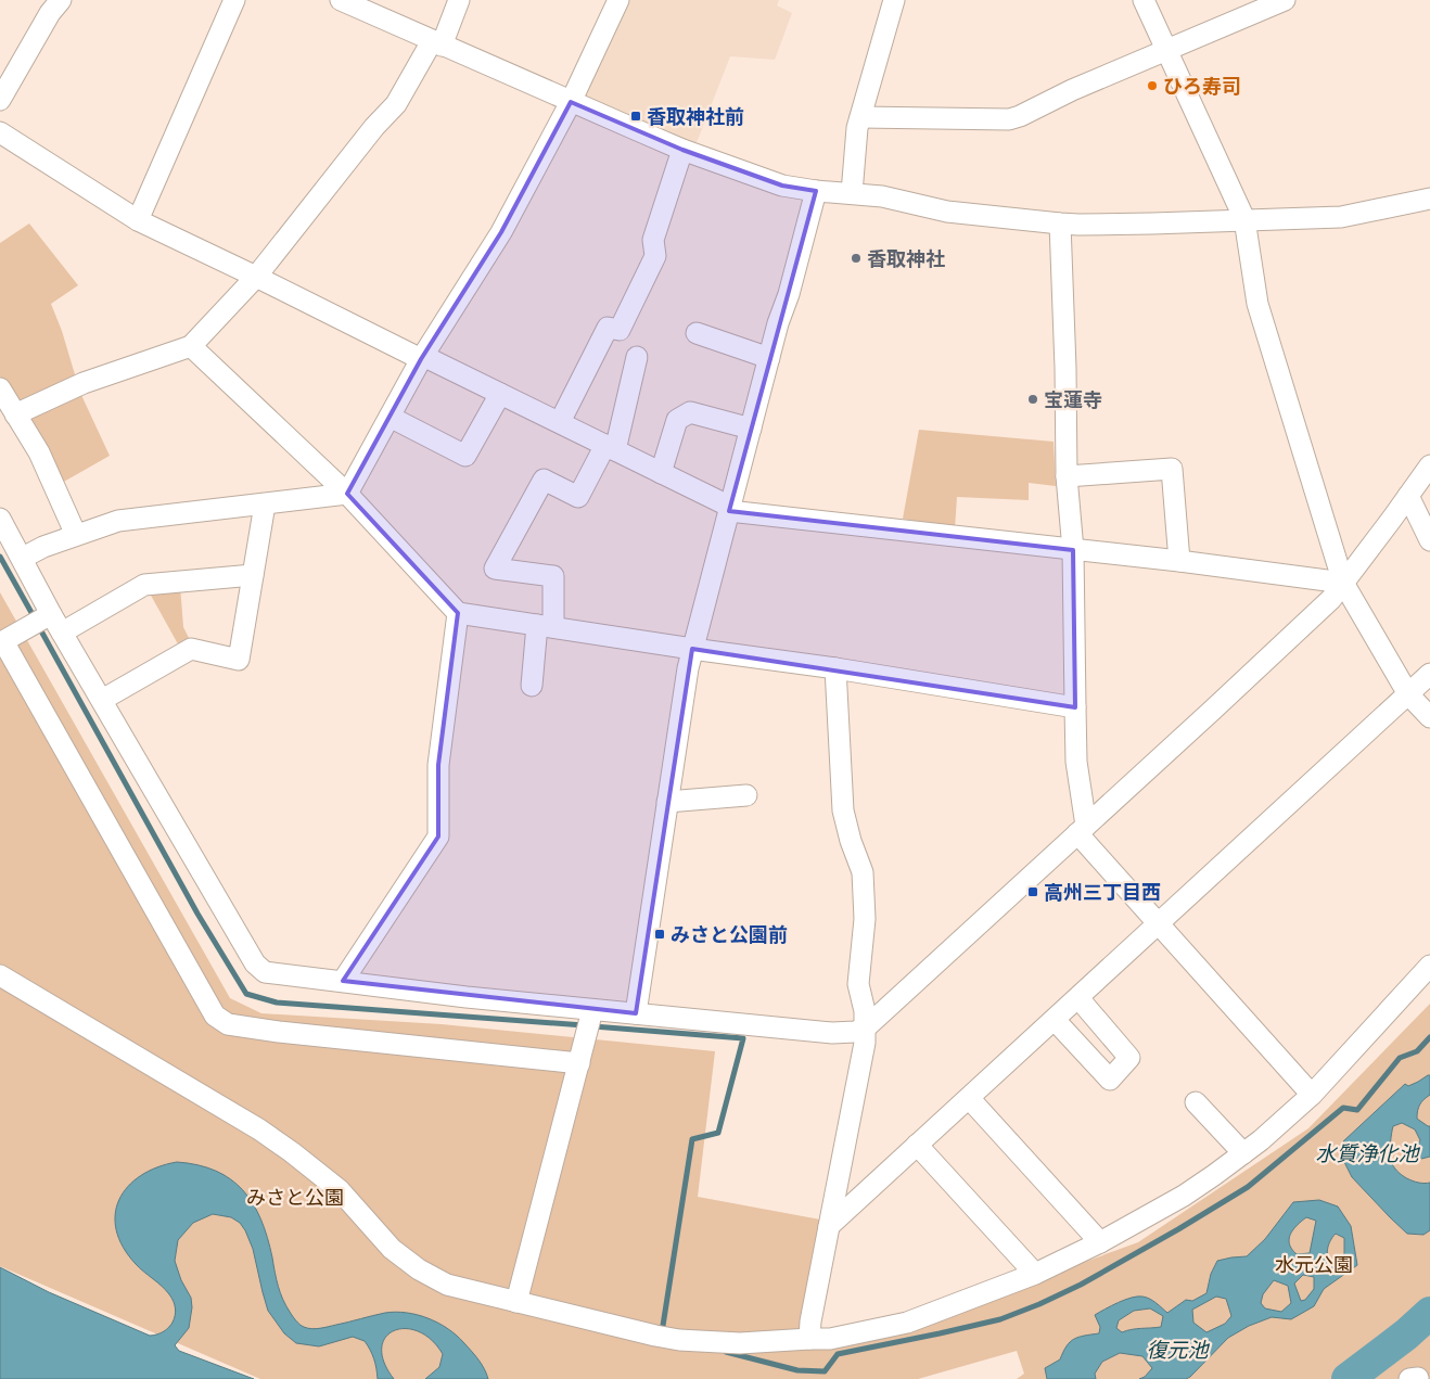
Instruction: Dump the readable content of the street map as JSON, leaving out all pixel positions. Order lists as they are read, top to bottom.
{
  "water": ["水質浄化池", "復元池"],
  "parks": ["みさと公園", "水元公園"],
  "places": {
    "other": ["ひろ寿司", "香取神社", "宝蓮寺"],
    "transit": ["香取神社前", "高州三丁目西", "みさと公園前"]
  }
}
